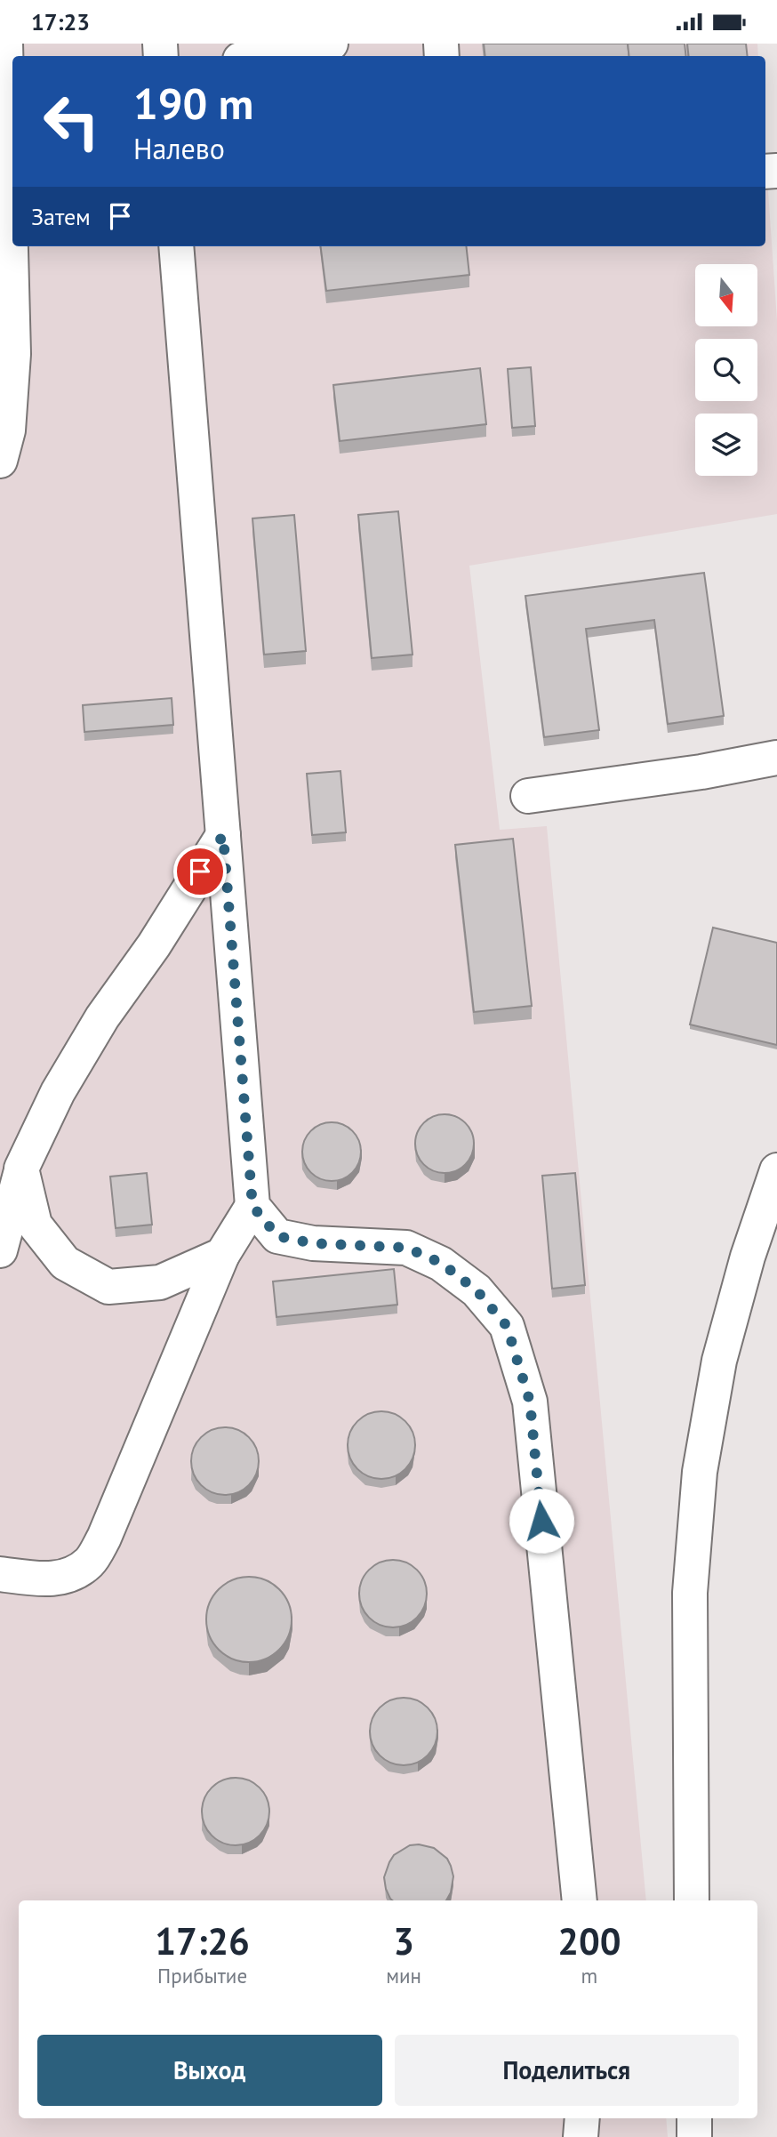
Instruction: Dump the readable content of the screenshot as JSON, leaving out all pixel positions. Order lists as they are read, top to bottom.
{
  "north": "bottom",
  "page": {
    "status": "17:23",
    "turn": ["190 m", "Налево"],
    "then": "Затем",
    "eta": [
      "17:26",
      "Прибытие",
      "3",
      "мин",
      "200",
      "m"
    ],
    "buttons": ["Выход", "Поделиться"]
  }
}
